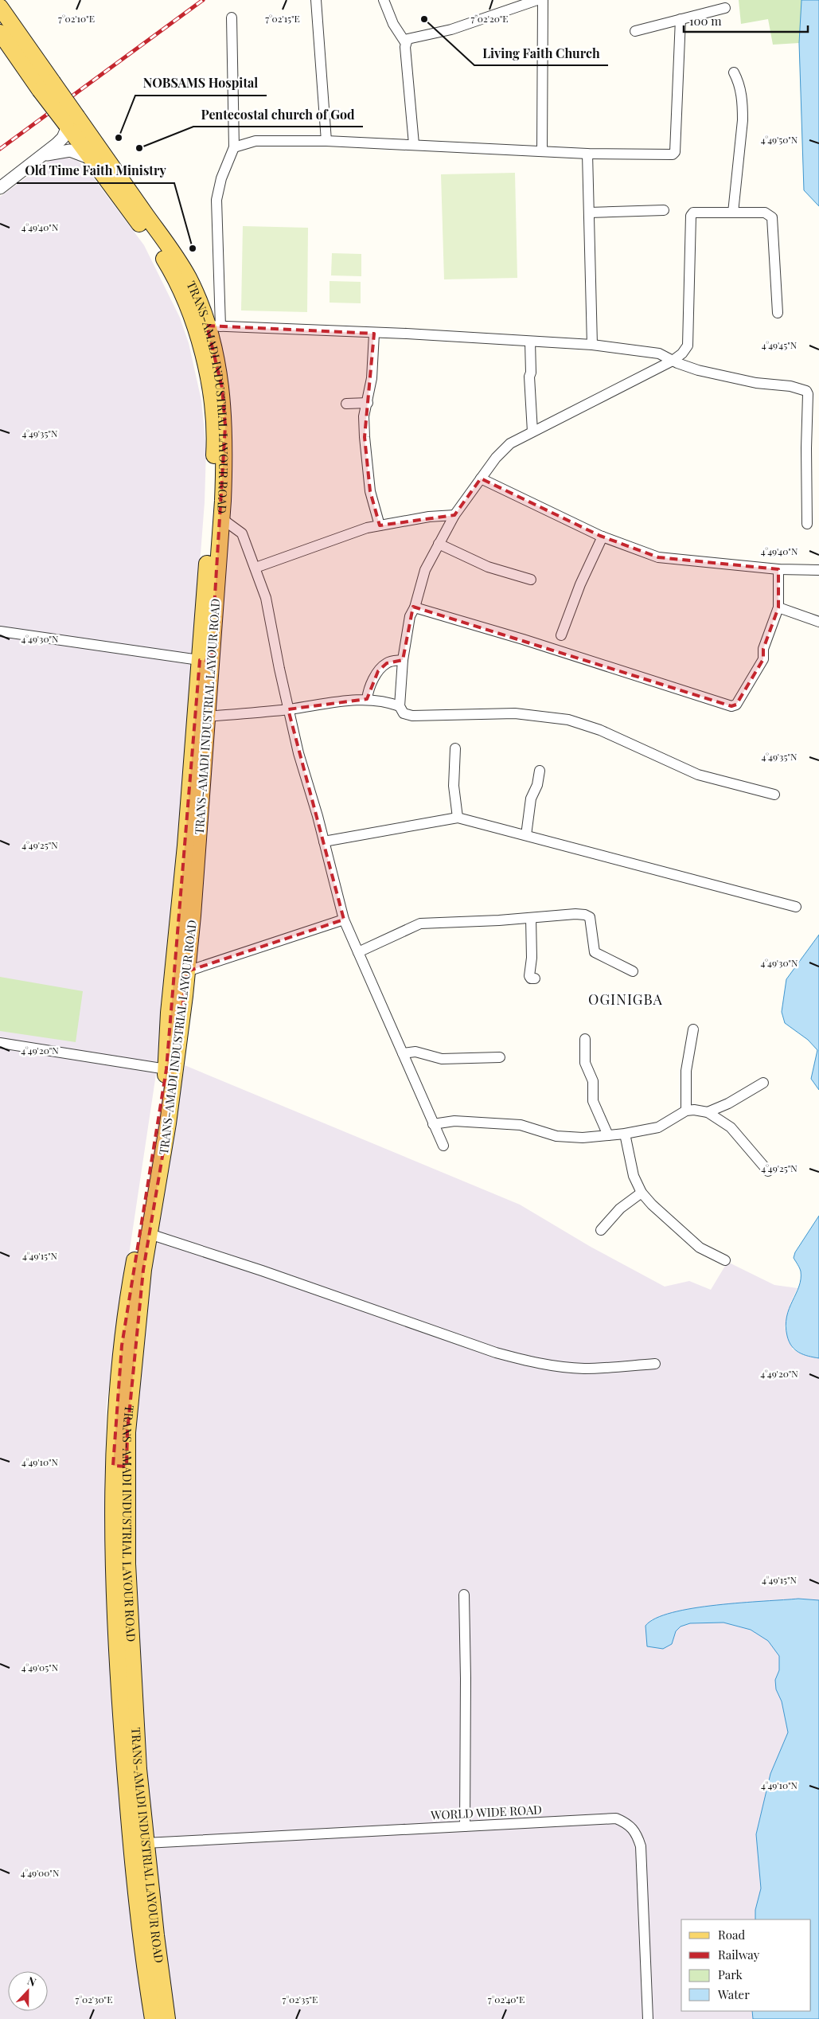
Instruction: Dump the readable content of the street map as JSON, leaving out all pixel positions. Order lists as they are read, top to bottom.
{
  "streets": {
    "main road": ["TRANS-AMADI INDUSTRIAL LAYOUR ROAD"],
    "street": ["WORLD WIDE ROAD"]
  },
  "crossings": [
    ["TRANS-AMADI INDUSTRIAL LAYOUR ROAD", "WORLD WIDE ROAD"]
  ],
  "districts": ["OGINIGBA"],
  "places": [
    "Living Faith Church",
    "NOBSAMS Hospital",
    "Pentecostal church of God",
    "Old Time Faith Ministry"
  ],
  "legend": [
    "Road",
    "Railway",
    "Park",
    "Water"
  ],
  "scale_bar": "100 m",
  "north": "top",
  "coordinates": [
    "7°02'20\"E",
    "7°02'10\"E",
    "7°02'15\"E",
    "4°49'50\"N",
    "4°49'40\"N",
    "4°49'45\"N",
    "4°49'35\"N",
    "4°49'30\"N",
    "4°49'25\"N",
    "4°49'20\"N",
    "4°49'15\"N",
    "4°49'10\"N",
    "4°49'05\"N",
    "4°49'00\"N",
    "7°02'30\"E",
    "7°02'35\"E",
    "7°02'40\"E"
  ]
}
